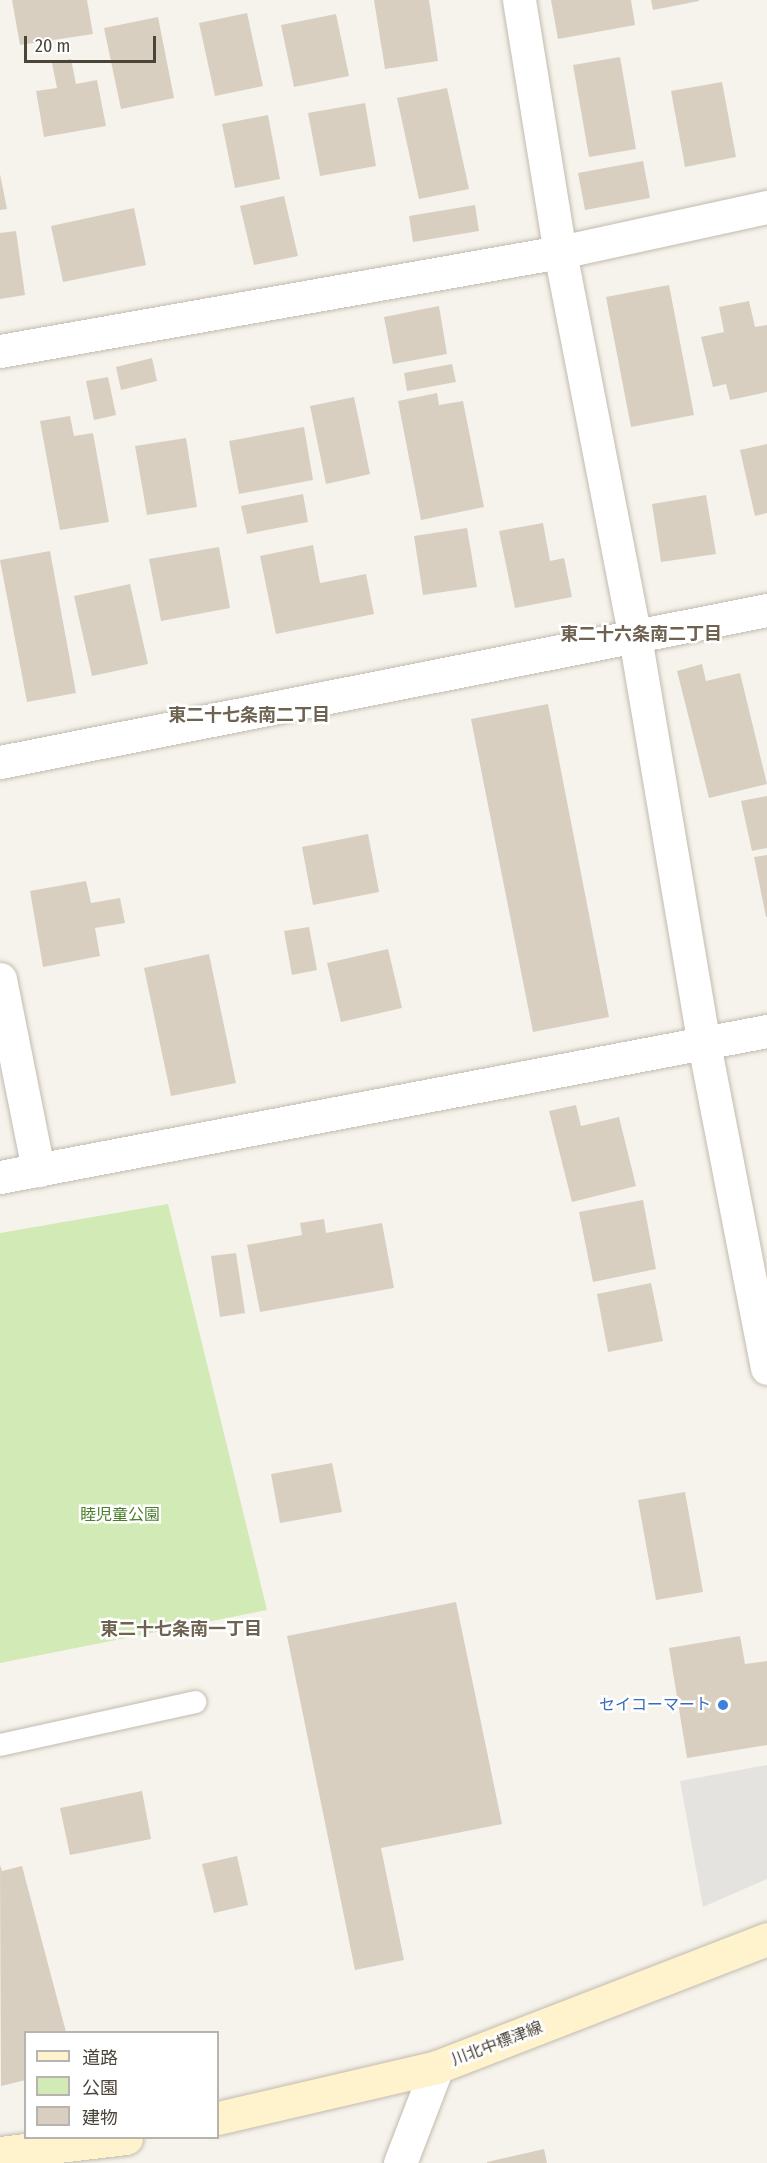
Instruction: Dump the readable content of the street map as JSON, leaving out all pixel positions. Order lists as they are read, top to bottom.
{
  "streets": {
    "main road": ["川北中標津線"]
  },
  "districts": ["東二十六条南二丁目", "東二十七条南二丁目", "東二十七条南一丁目"],
  "parks": ["睦児童公園"],
  "places": ["セイコーマート"],
  "legend": ["道路", "公園", "建物"],
  "scale_bar": "20 m"
}
